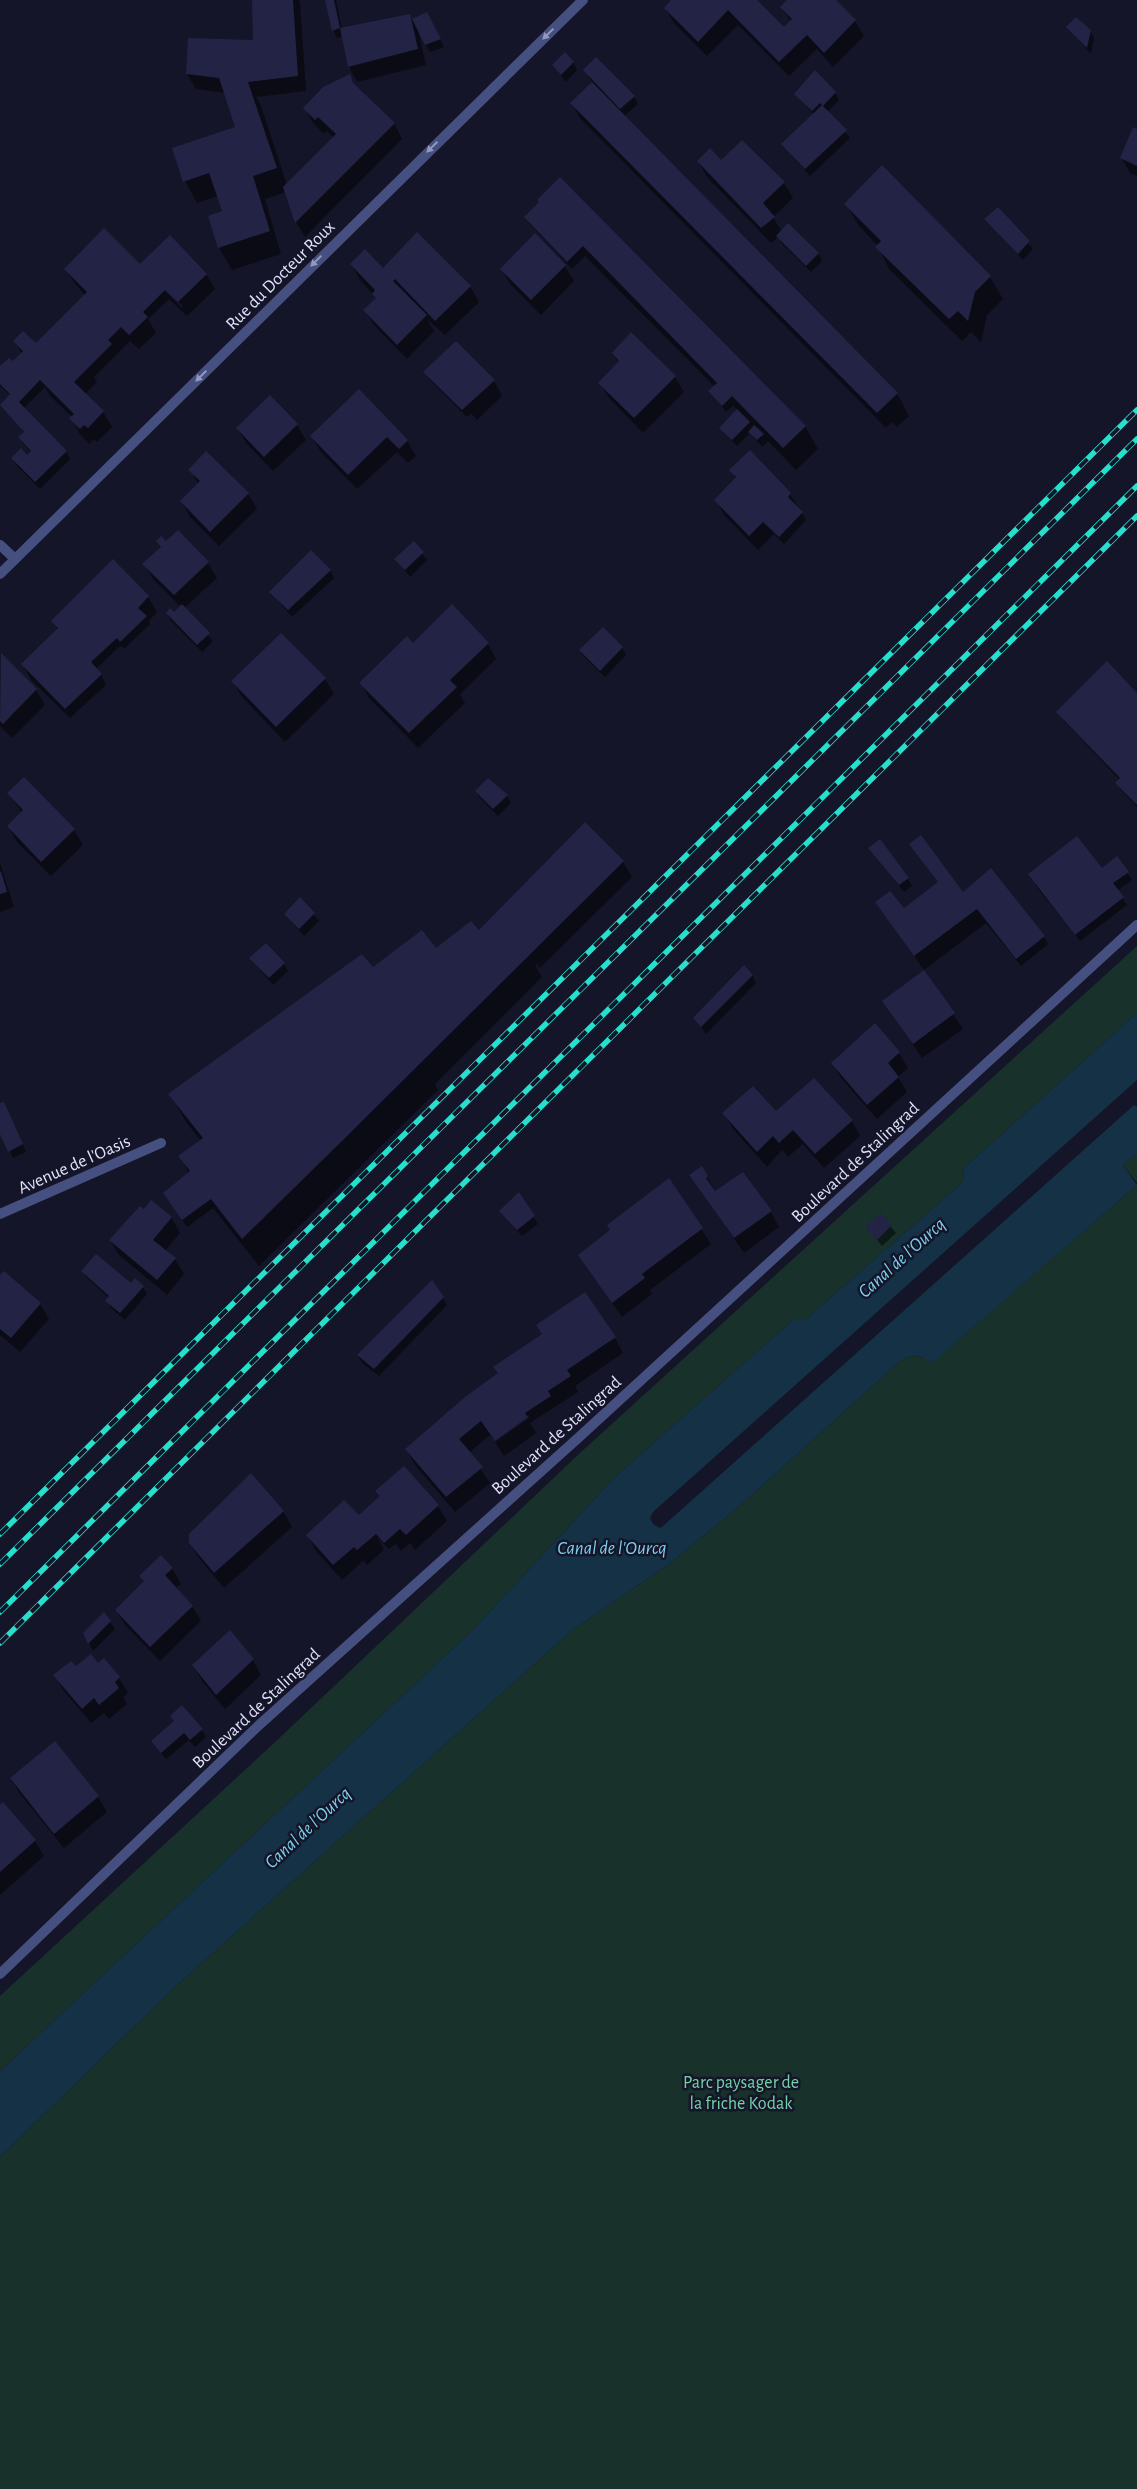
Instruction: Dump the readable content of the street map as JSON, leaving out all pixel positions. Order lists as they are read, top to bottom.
{
  "streets": {
    "street": ["Rue du Docteur Roux", "Boulevard de Stalingrad", "Avenue de l'Oasis"]
  },
  "one_way": ["Rue du Docteur Roux"],
  "water": ["Canal de l'Ourcq"],
  "parks": ["Parc paysager de la friche Kodak"]
}
